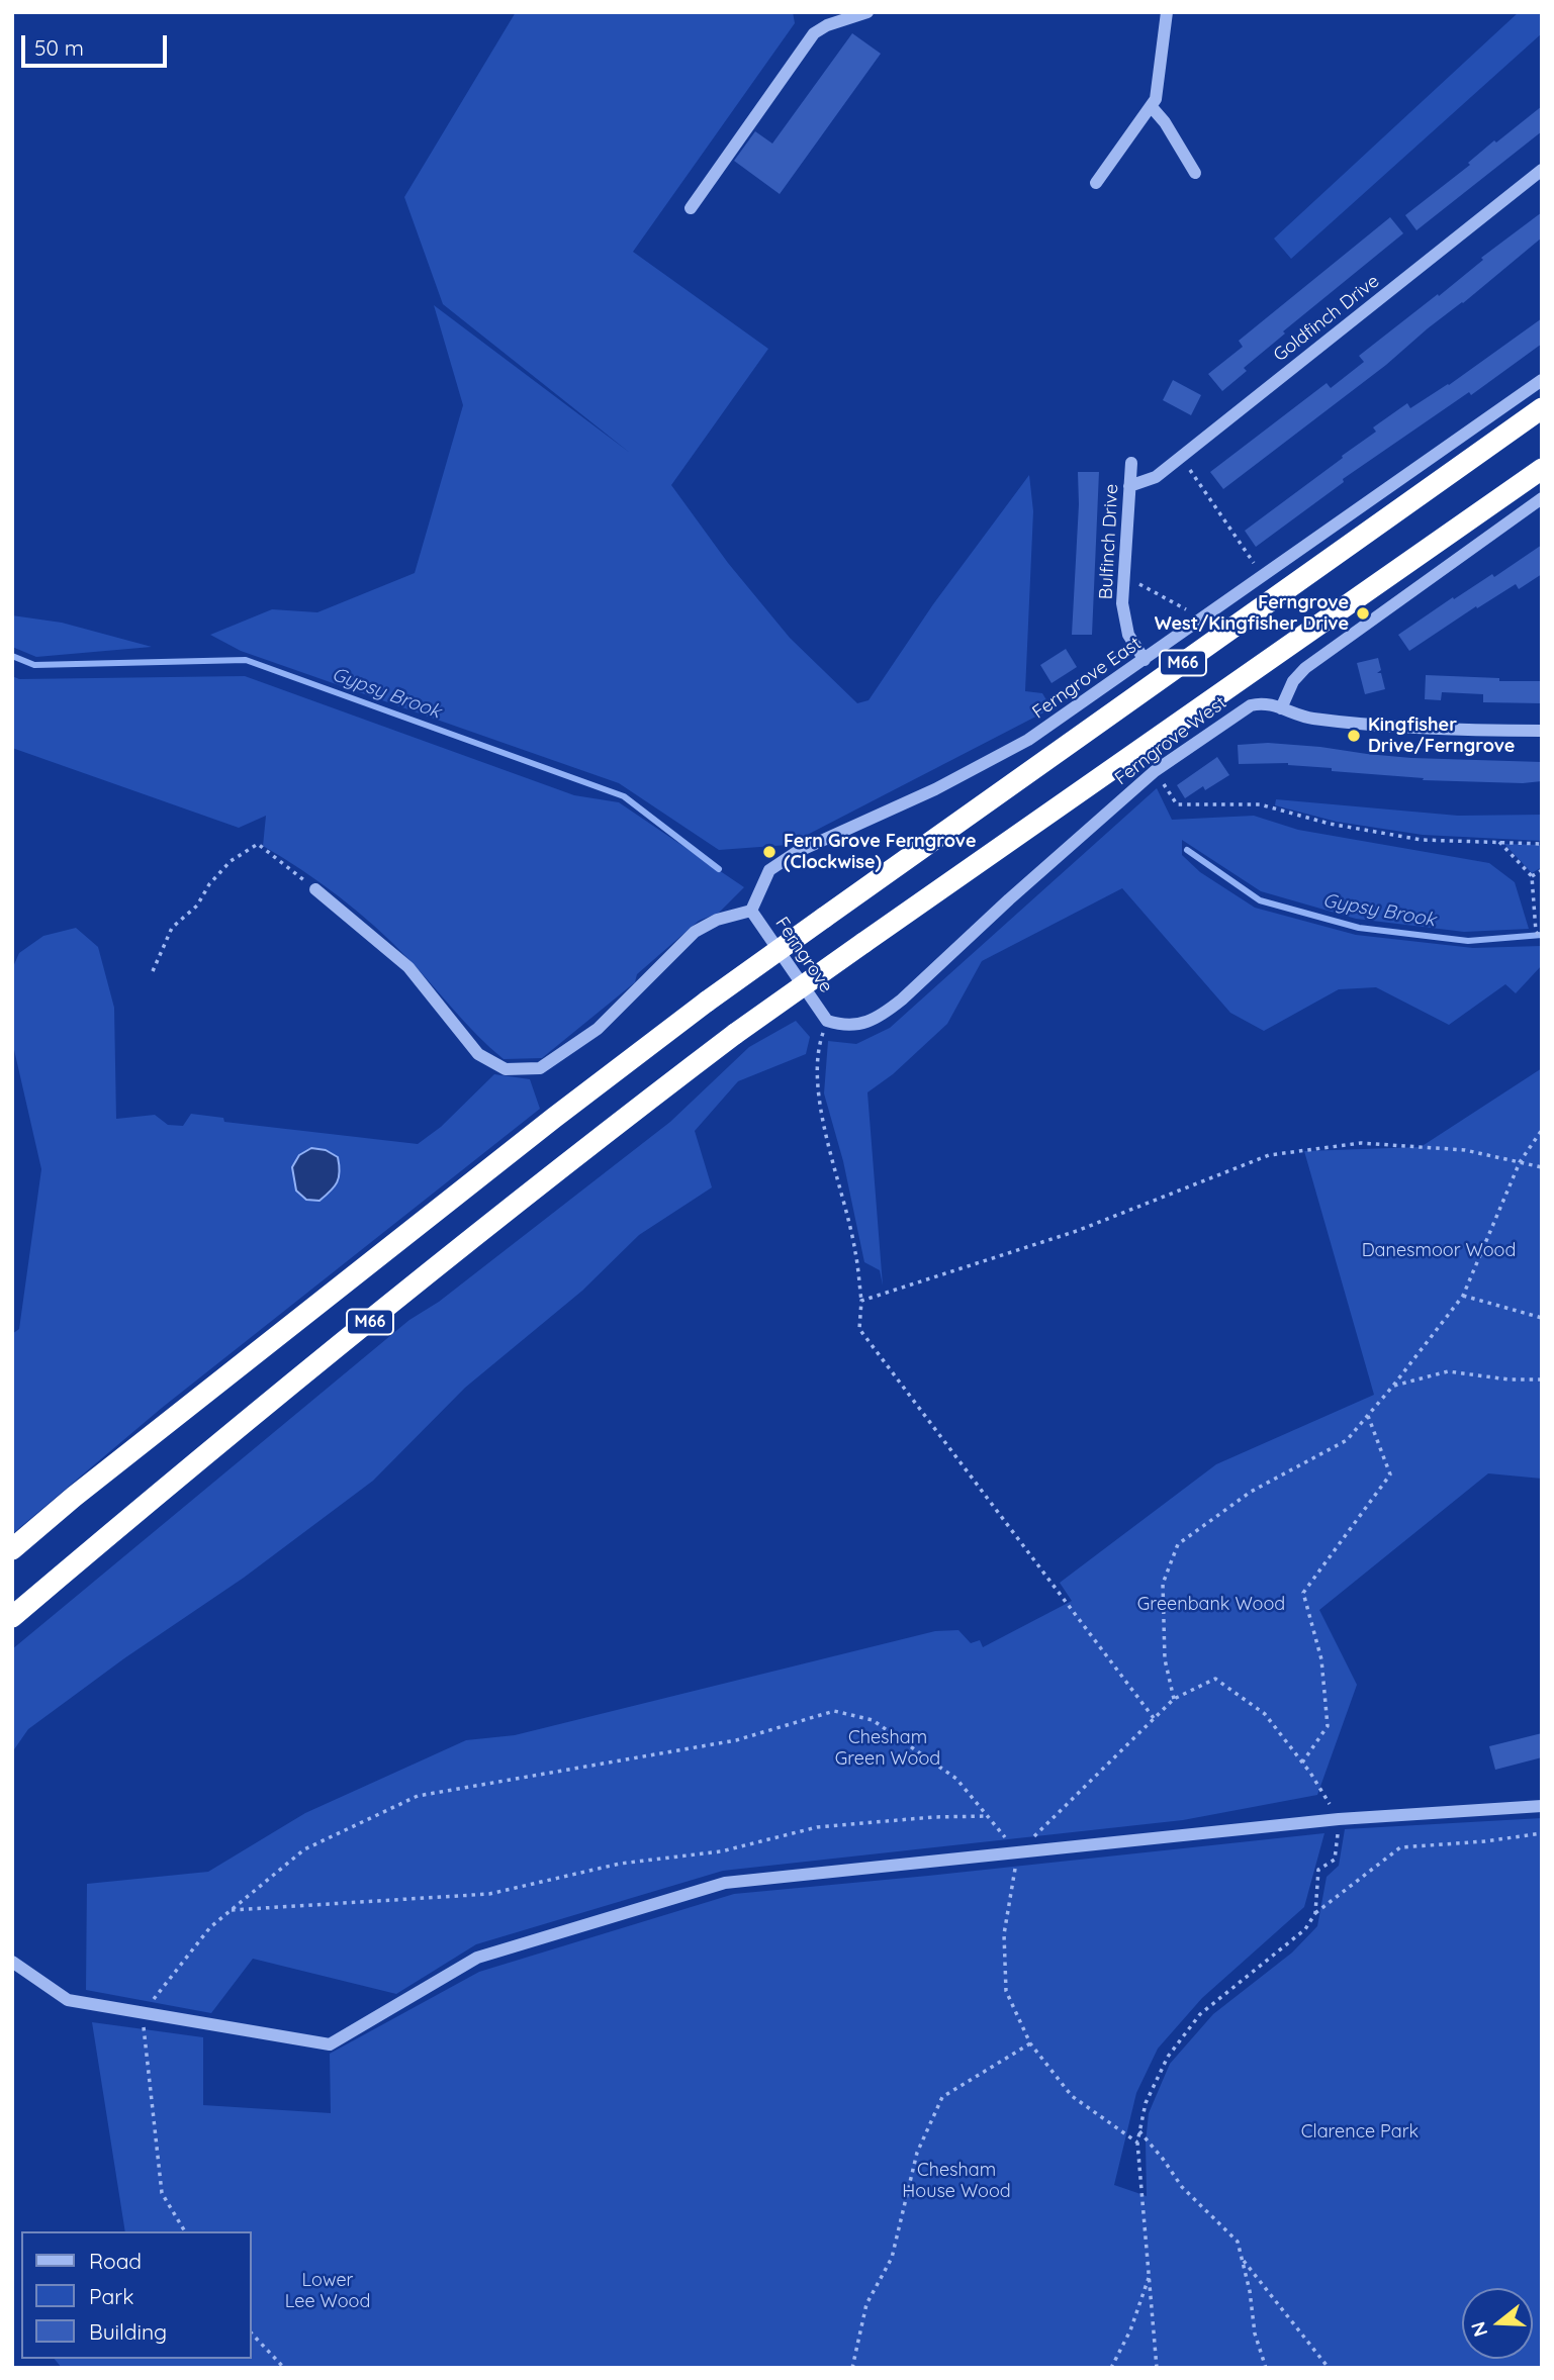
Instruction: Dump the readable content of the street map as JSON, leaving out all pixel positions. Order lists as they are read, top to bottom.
{
  "streets": {
    "highway": ["M66"],
    "street": [
      "Goldfinch Drive",
      "Bulfinch Drive",
      "Ferngrove East",
      "Ferngrove West",
      "Ferngrove"
    ]
  },
  "crossings": [
    ["Goldfinch Drive", "Bulfinch Drive"],
    ["Bulfinch Drive", "Ferngrove East"],
    ["Ferngrove East", "Ferngrove"],
    ["Ferngrove West", "Ferngrove"]
  ],
  "water": ["Gypsy Brook"],
  "parks": [
    "Danesmoor Wood",
    "Greenbank Wood",
    "Chesham Green Wood",
    "Clarence Park",
    "Chesham House Wood",
    "Lower Lee Wood"
  ],
  "places": ["Ferngrove West/Kingfisher Drive", "Kingfisher Drive/Ferngrove", "Fern Grove Ferngrove (Clockwise)"],
  "legend": ["Road", "Park", "Building"],
  "scale_bar": "50 m",
  "north": "left"
}
